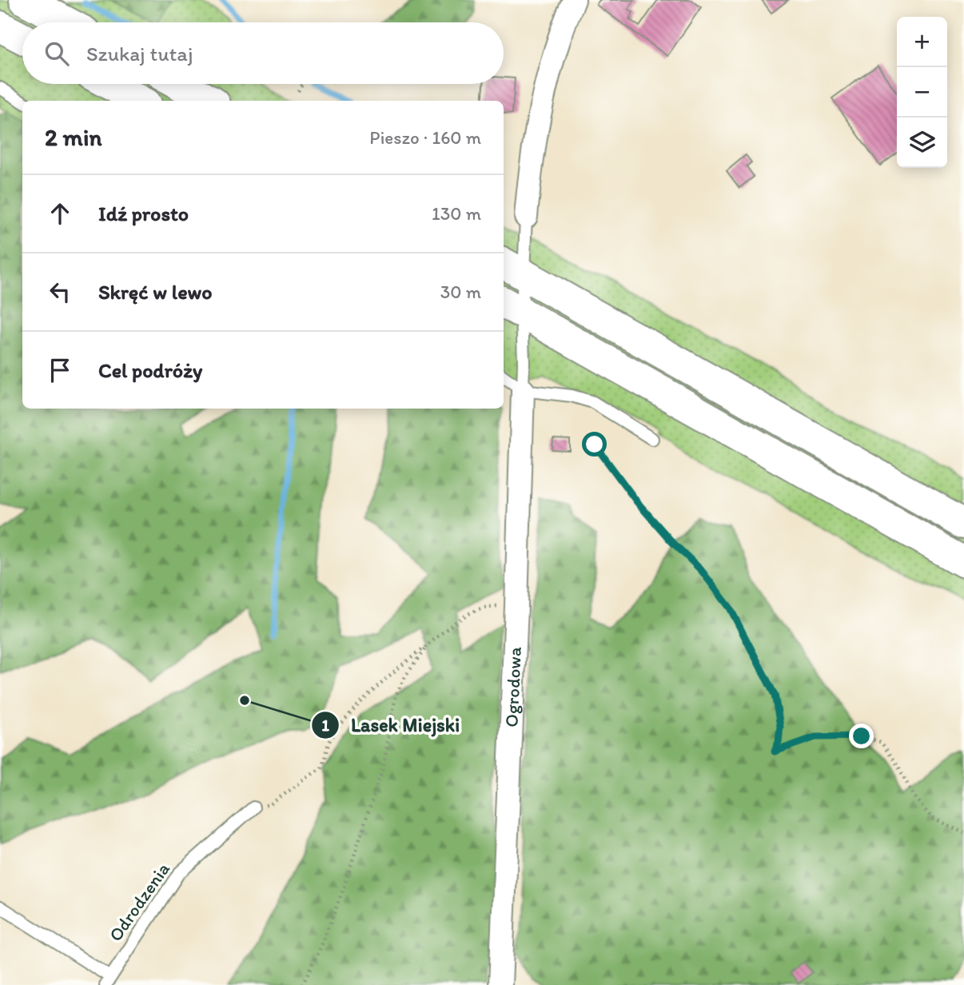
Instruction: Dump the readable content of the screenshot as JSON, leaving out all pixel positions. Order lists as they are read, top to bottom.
{
  "streets": {
    "street": ["Ogrodowa"],
    "lane": ["Odrodzenia"]
  },
  "places": ["Lasek Miejski"],
  "page": {
    "map_buttons": ["+", "−"],
    "search": "Szukaj tutaj",
    "heading": ["2 min", "Pieszo · 160 m"],
    "list": [
      ["Idź prosto", "130 m"],
      ["Skręć w lewo", "30 m"],
      "Cel podróży"
    ]
  }
}
